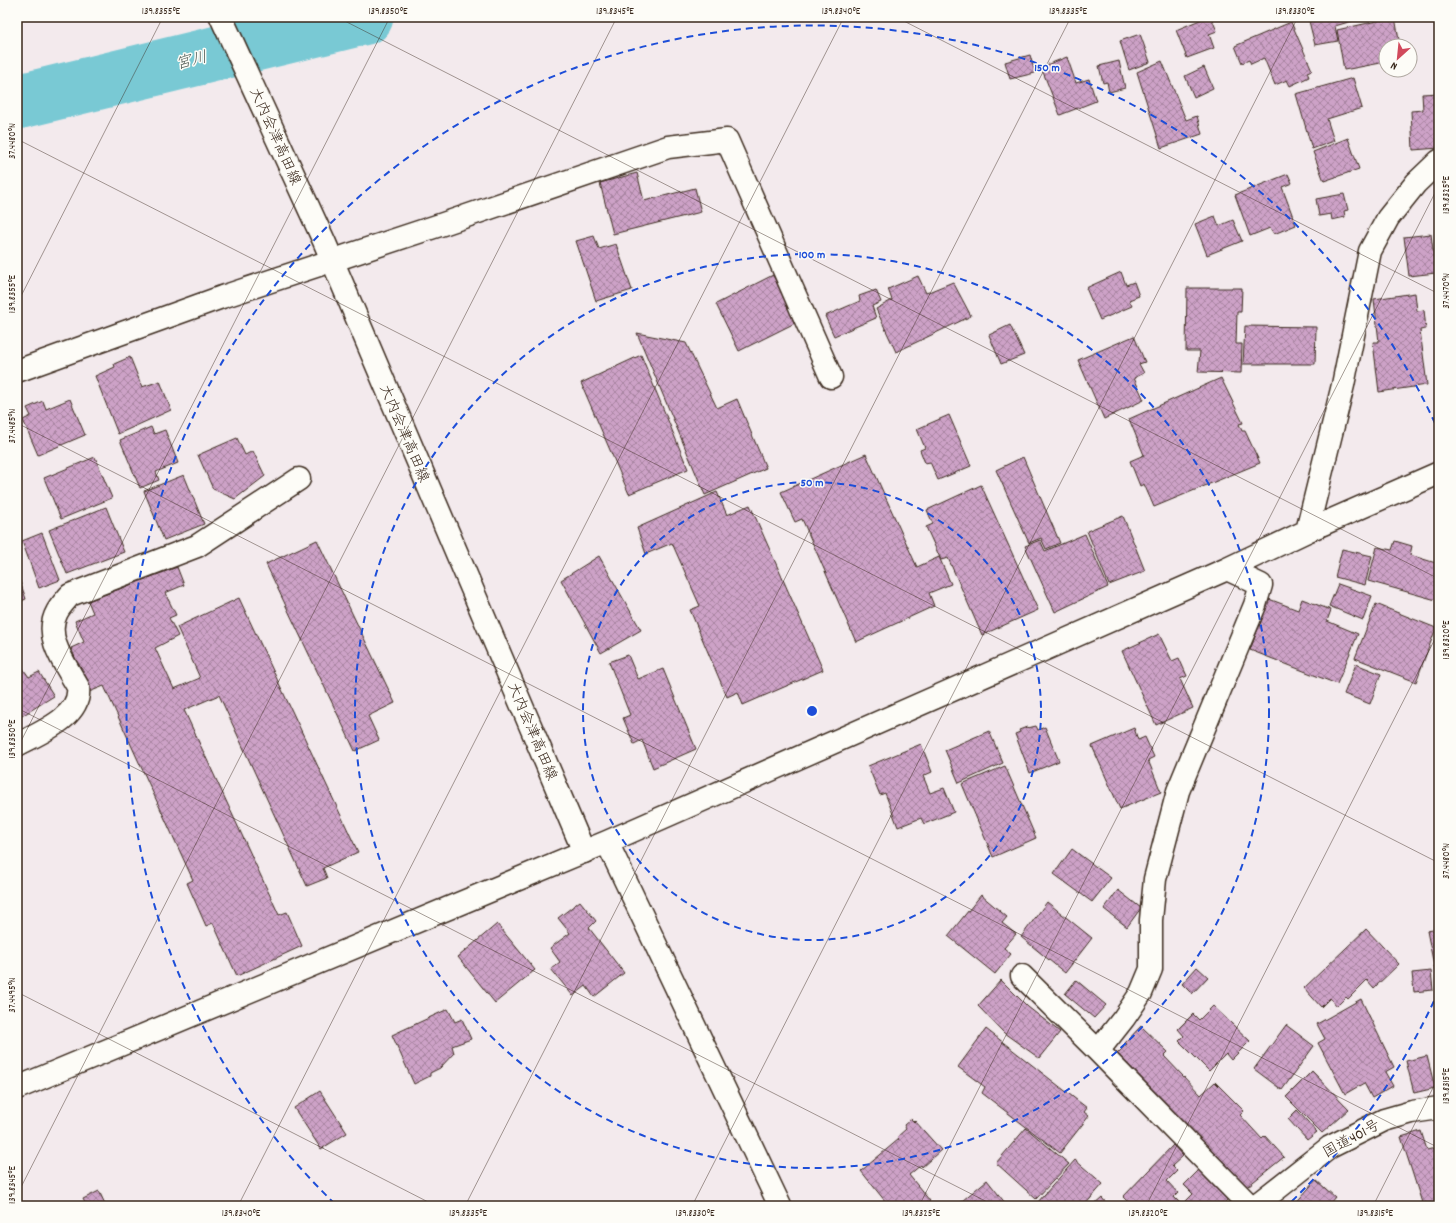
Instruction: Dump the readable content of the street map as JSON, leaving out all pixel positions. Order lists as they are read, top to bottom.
{
  "streets": {
    "main road": ["大内会津高田線", "国道401号"]
  },
  "water": ["宮川"],
  "north": "bottom left",
  "coordinates": [
    "139.8355°E",
    "139.8350°E",
    "139.8345°E",
    "139.8340°E",
    "139.8335°E",
    "139.8330°E",
    "37.4480°N",
    "139.8325°E",
    "37.4470°N",
    "37.4485°N",
    "139.8320°E",
    "37.4495°N",
    "139.8315°E"
  ],
  "rings": ["150 m", "100 m", "50 m"]
}
